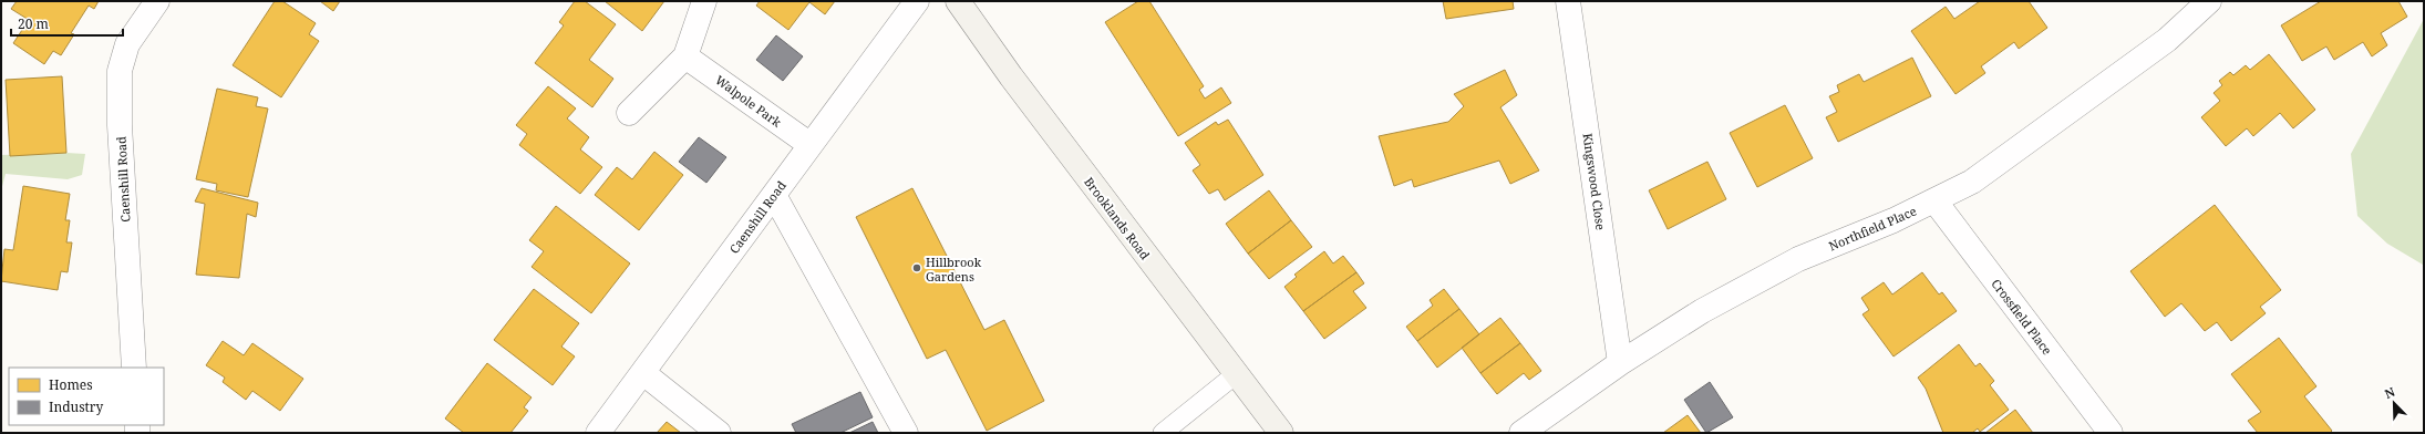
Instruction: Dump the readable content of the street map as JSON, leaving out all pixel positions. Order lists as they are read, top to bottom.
{
  "streets": {
    "main road": ["Brooklands Road"],
    "street": [
      "Walpole Park",
      "Caenshill Road",
      "Kingswood Close",
      "Northfield Place",
      "Crossfield Place"
    ]
  },
  "crossings": [
    ["Walpole Park", "Caenshill Road"],
    ["Kingswood Close", "Northfield Place"],
    ["Northfield Place", "Crossfield Place"]
  ],
  "places": ["Hillbrook Gardens"],
  "legend": ["Homes", "Industry"],
  "scale_bar": "20 m",
  "north": "top left"
}
